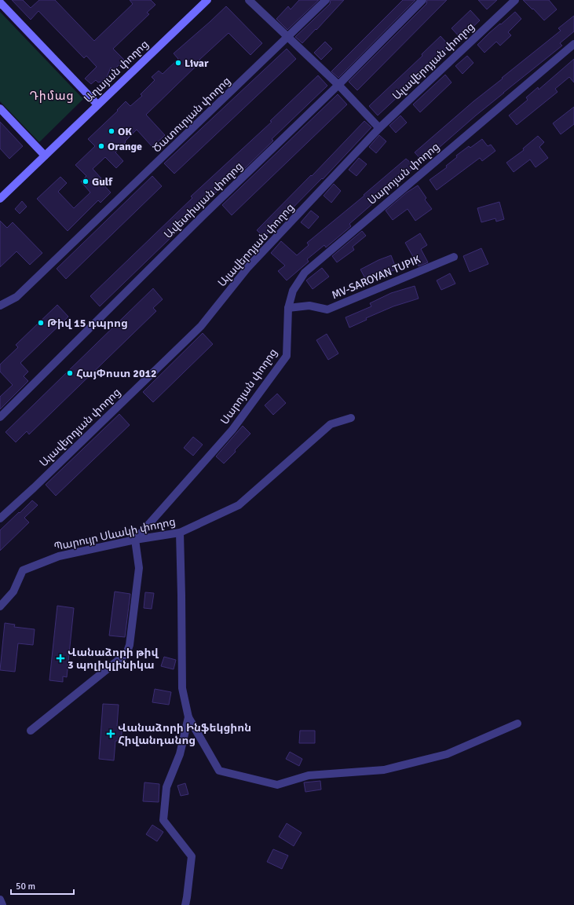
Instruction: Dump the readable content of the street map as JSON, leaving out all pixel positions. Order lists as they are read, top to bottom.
{
  "streets": {
    "main road": ["Աղայան փողոց"],
    "street": [
      "Ալավերդյան փողոց",
      "Ծատուրյան փողոց",
      "Սարոյան փողոց",
      "Ավետիսյան փողոց",
      "MV-SAROYAN TUPIK",
      "Պարույր Սևակի փողոց"
    ]
  },
  "crossings": [
    ["Սարոյան փողոց", "MV-SAROYAN TUPIK"],
    ["Սարոյան փողոց", "Պարույր Սևակի փողոց"]
  ],
  "districts": ["Դիմաց"],
  "places": {
    "other": [
      "Livar",
      "OK",
      "Orange",
      "Gulf",
      "Թիվ 15 դպրոց",
      "ՀայՓոստ 2012"
    ],
    "health": ["Վանաձորի թիվ 3 պոլիկլինիկա", "Վանաձորի Ինֆեկցիոն Հիվանդանոց"]
  },
  "scale_bar": "50 m"
}
